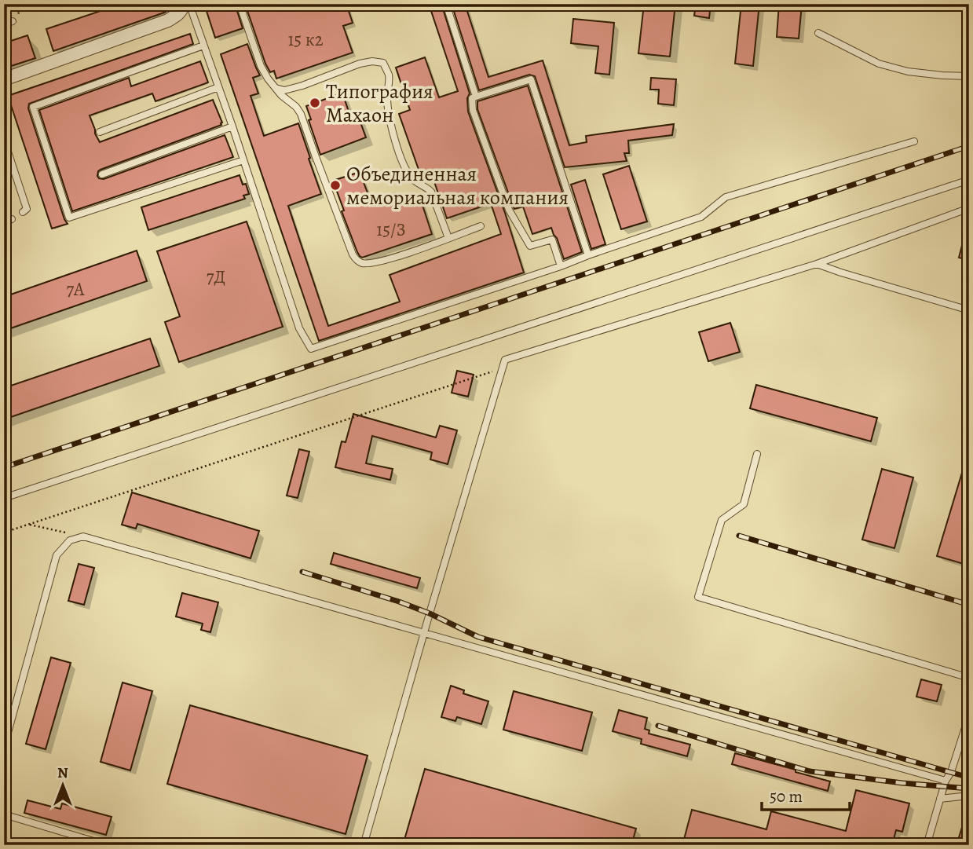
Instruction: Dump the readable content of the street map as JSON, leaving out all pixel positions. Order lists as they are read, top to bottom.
{
  "places": ["Типография Махаон", "Объединенная мемориальная компания"],
  "house_numbers": [
    "15 к2",
    "15/З",
    "7Д",
    "7А"
  ],
  "scale_bar": "50 m",
  "north": "top"
}
